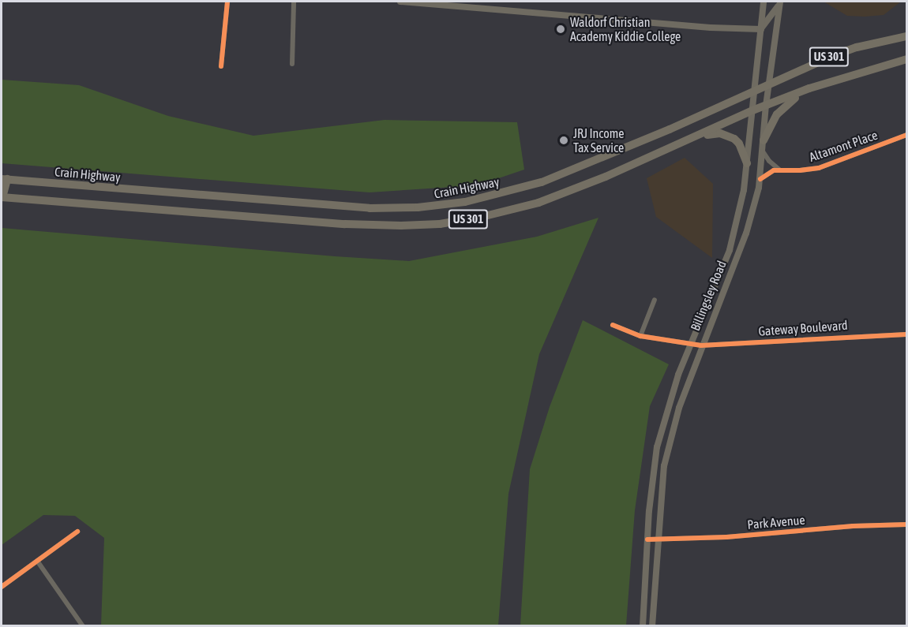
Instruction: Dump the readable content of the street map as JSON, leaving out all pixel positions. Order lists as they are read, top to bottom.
{
  "streets": {
    "highway": ["US 301", "Crain Highway"],
    "main road": ["Billingsley Road"],
    "street": ["Altamont Place", "Gateway Boulevard", "Park Avenue"]
  },
  "crossings": [
    ["US 301", "Billingsley Road"],
    ["Altamont Place", "Billingsley Road"],
    ["Crain Highway", "Billingsley Road"],
    ["Billingsley Road", "Gateway Boulevard"],
    ["Billingsley Road", "Park Avenue"]
  ],
  "places": ["Waldorf Christian Academy Kiddie College", "JRJ Income Tax Service"]
}
